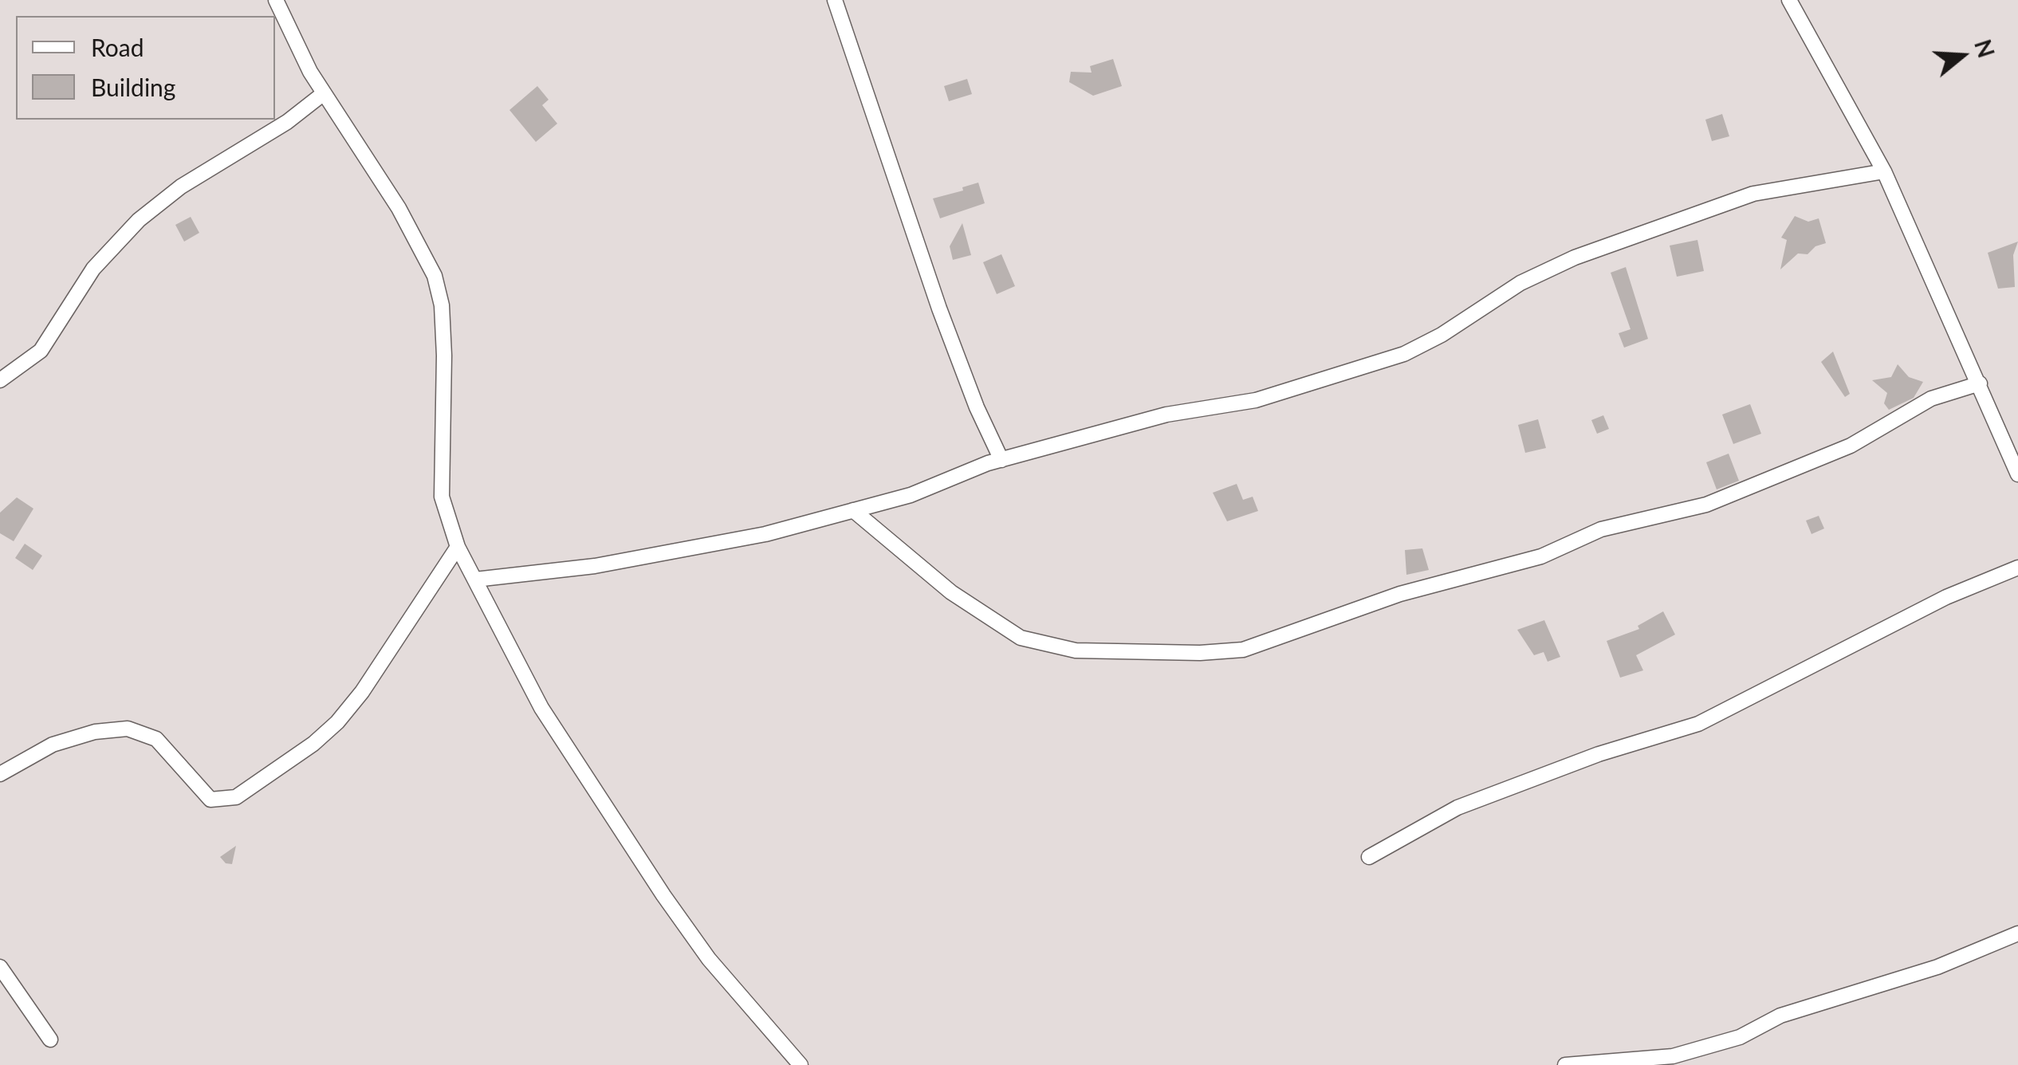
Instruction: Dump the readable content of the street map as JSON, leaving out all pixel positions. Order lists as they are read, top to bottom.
{
  "legend": ["Road", "Building"],
  "north": "right"
}
